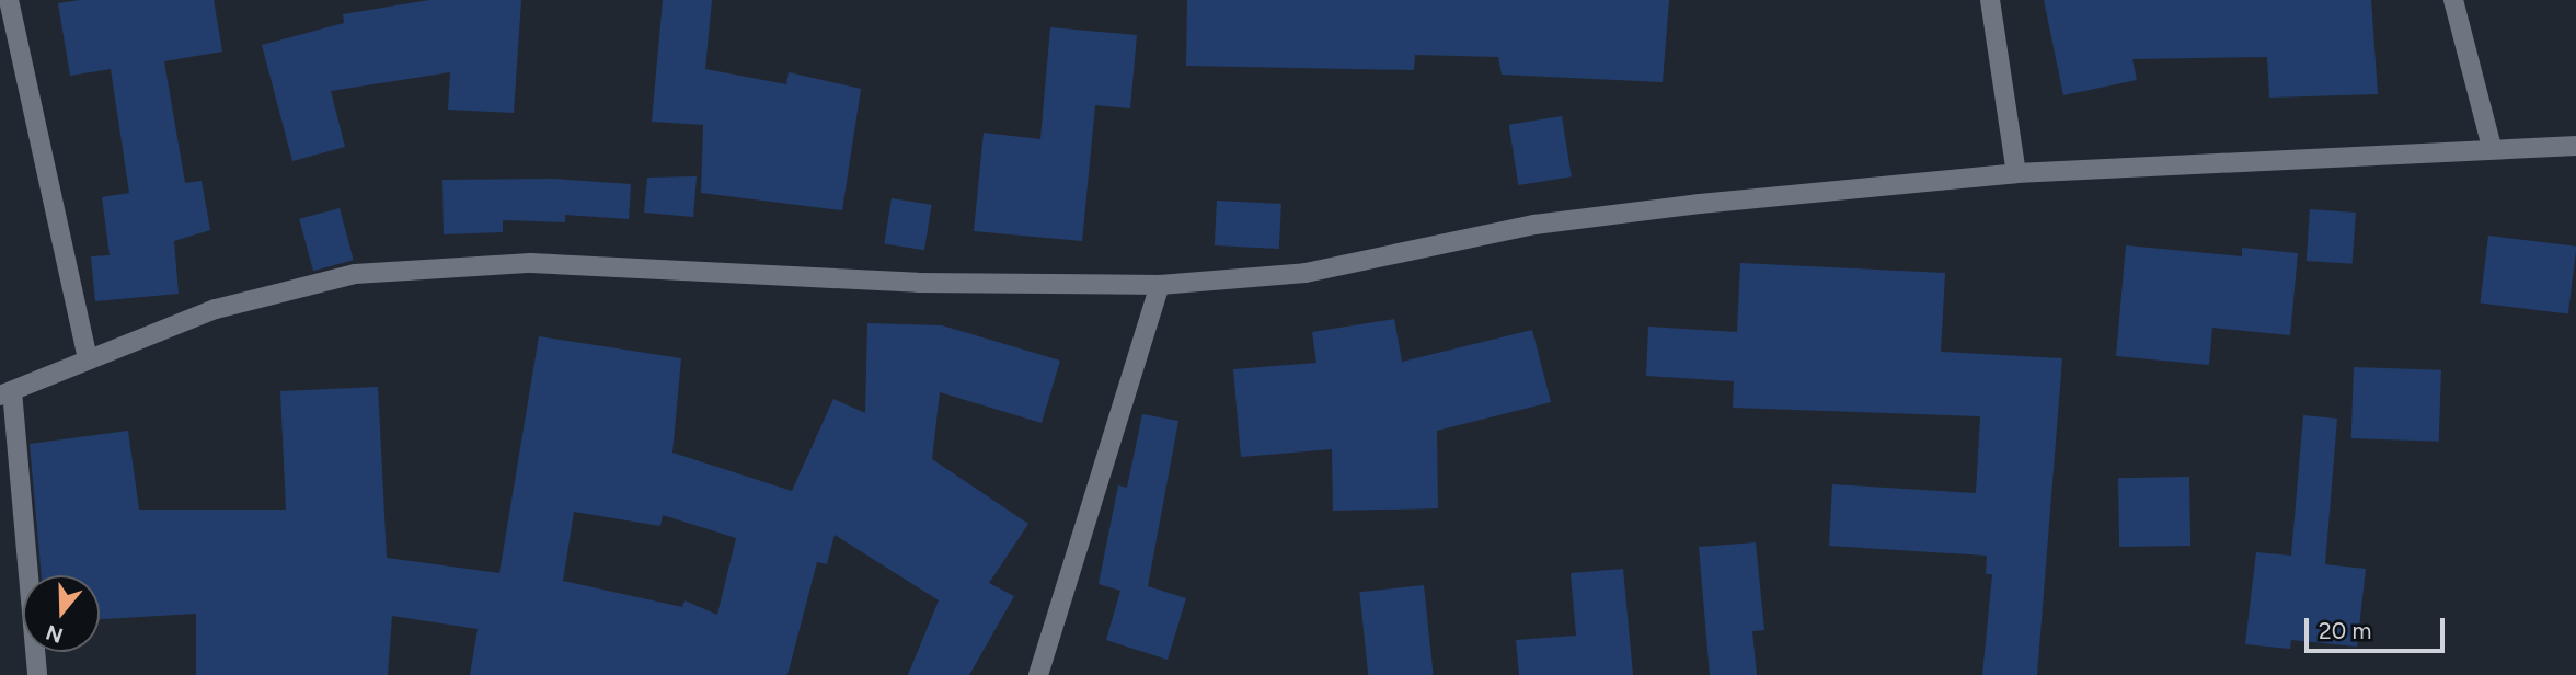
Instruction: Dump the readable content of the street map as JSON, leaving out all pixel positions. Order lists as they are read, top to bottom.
{
  "scale_bar": "20 m",
  "north": "bottom"
}
